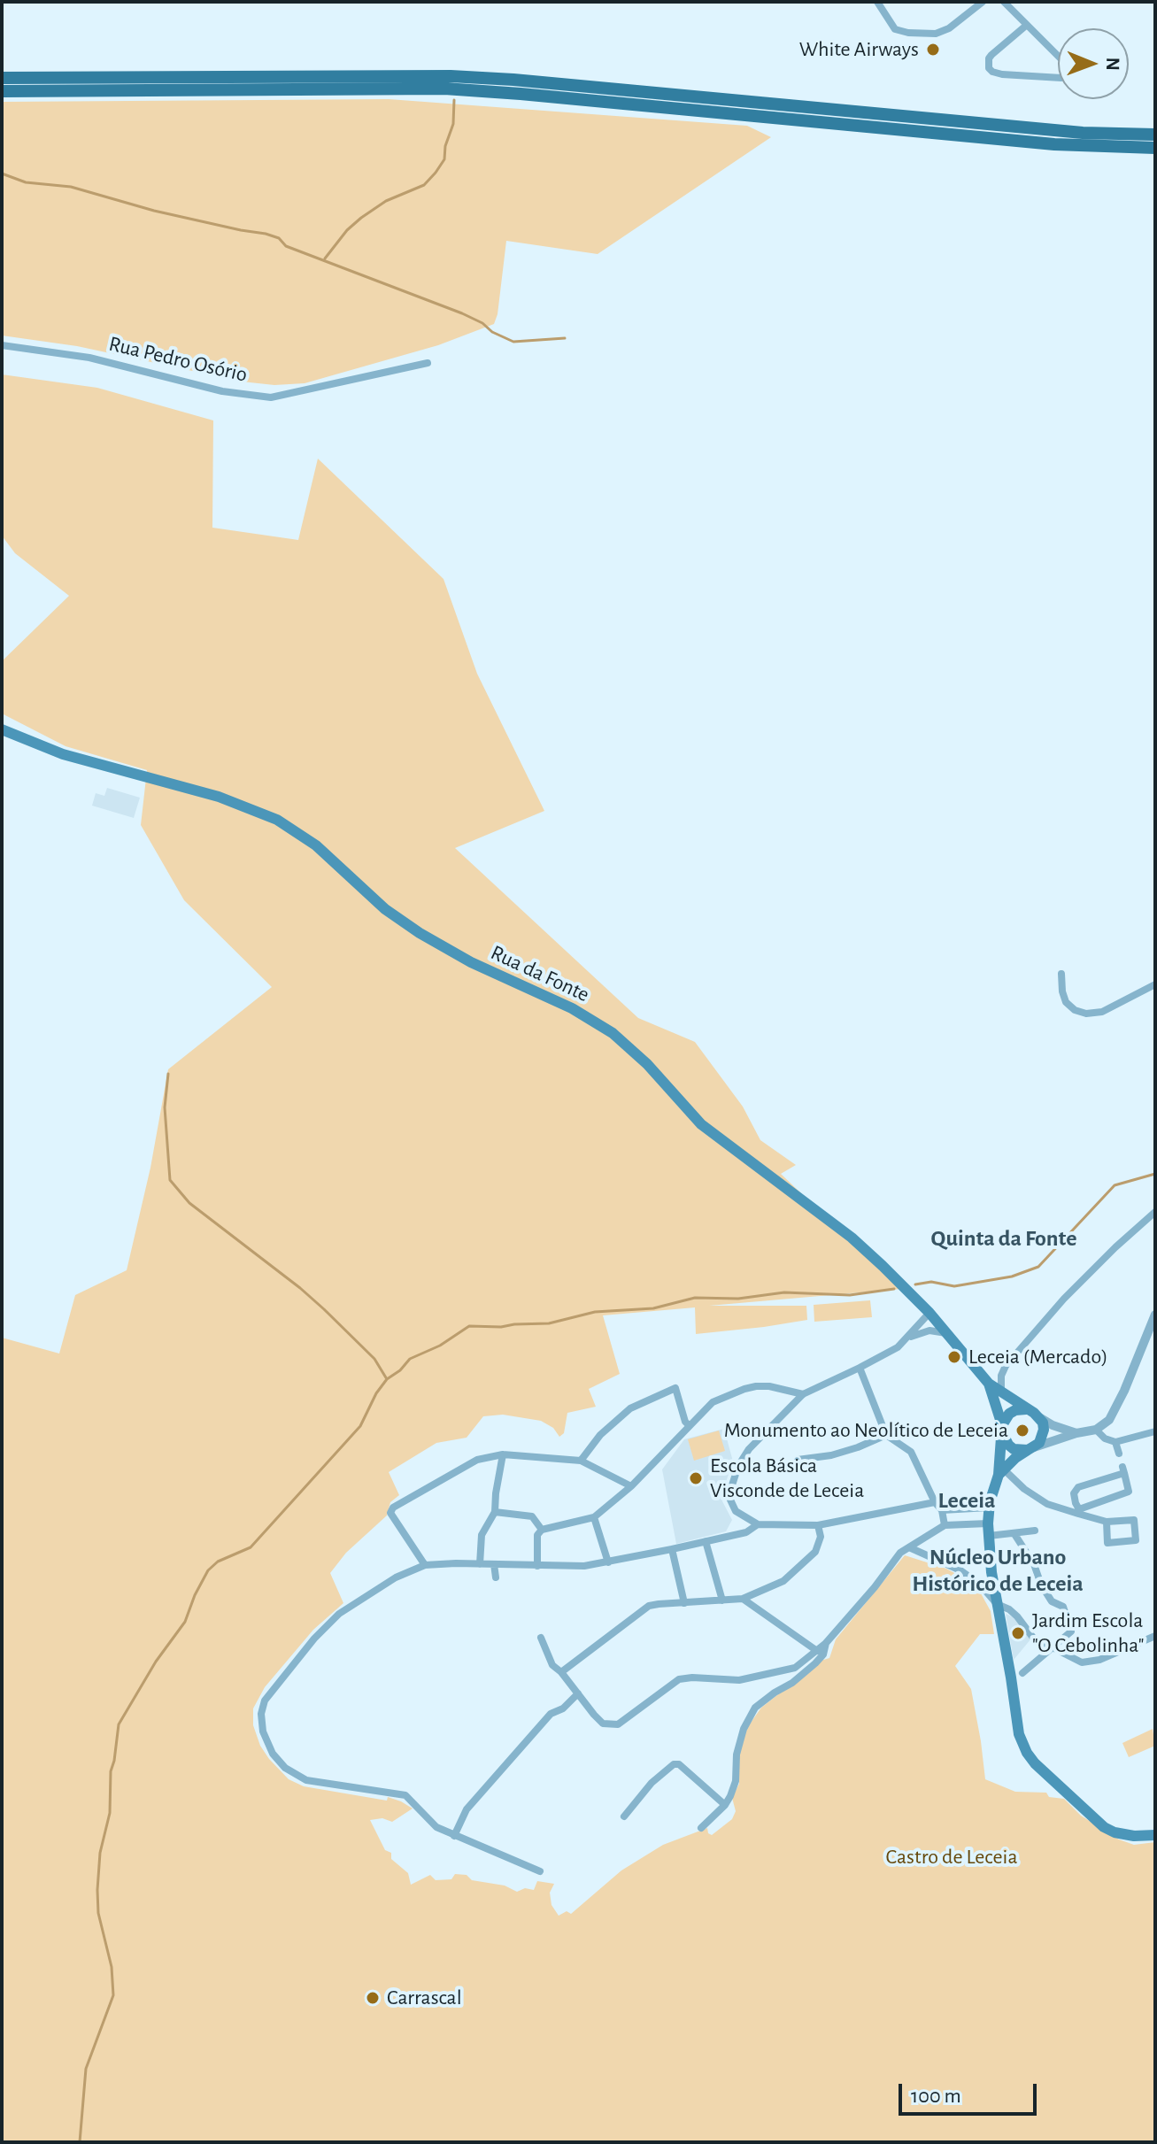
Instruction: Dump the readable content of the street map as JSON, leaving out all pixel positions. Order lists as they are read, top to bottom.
{
  "streets": {
    "main road": ["Rua da Fonte"],
    "street": ["Rua Pedro Osório"]
  },
  "districts": ["Quinta da Fonte", "Leceia", "Núcleo Urbano Histórico de Leceia"],
  "parks": ["Castro de Leceia"],
  "places": [
    "White Airways",
    "Leceia (Mercado)",
    "Monumento ao Neolítico de Leceia",
    "Escola Básica Visconde de Leceia",
    "Jardim Escola \"O Cebolinha\"",
    "Carrascal"
  ],
  "scale_bar": "100 m",
  "north": "right"
}
